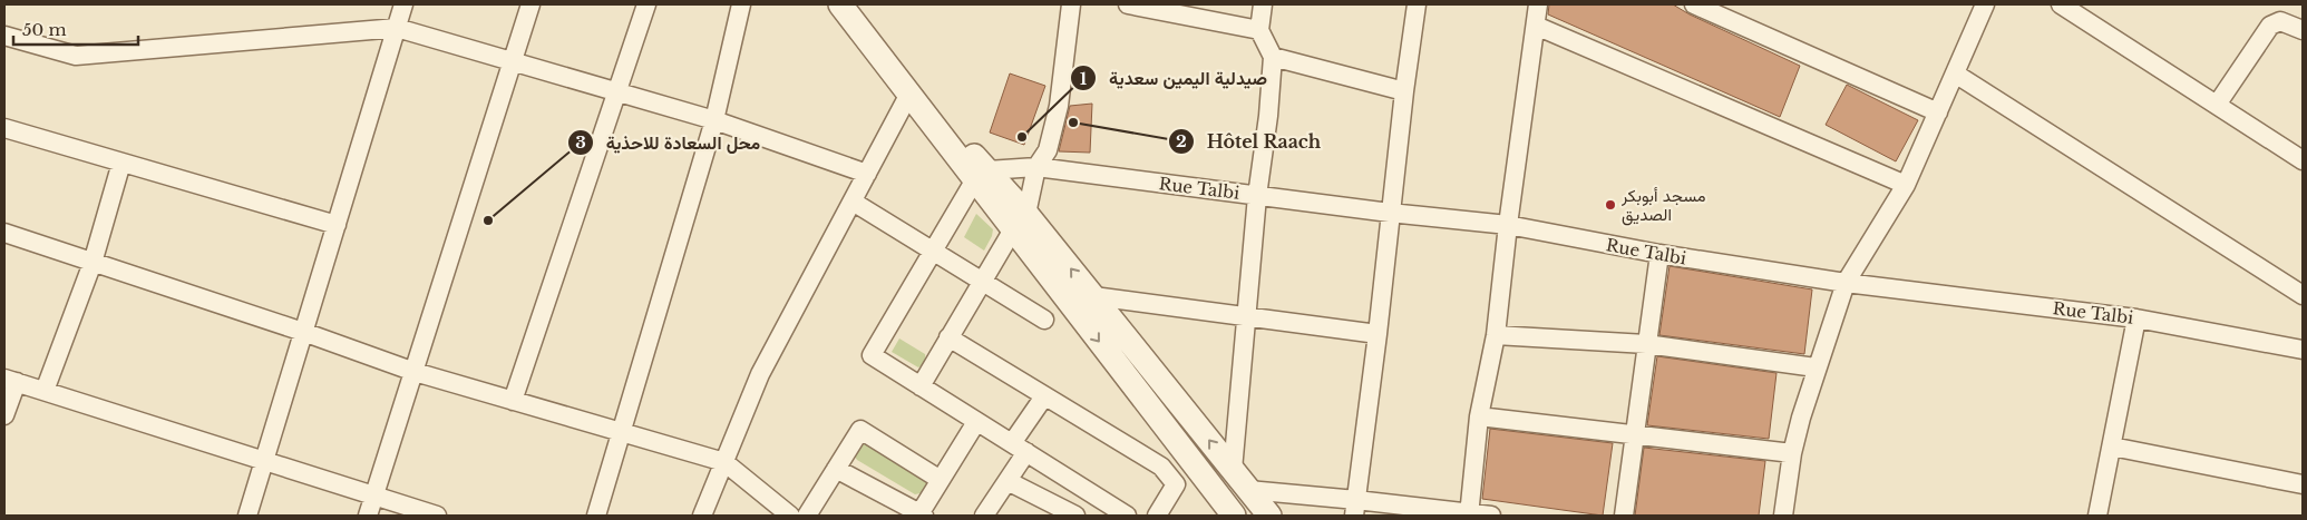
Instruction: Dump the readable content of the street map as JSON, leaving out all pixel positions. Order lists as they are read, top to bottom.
{
  "streets": {
    "street": ["Rue Talbi"]
  },
  "places": [
    "Hôtel Raach",
    "صيدلية اليمين سعدية",
    "مسجد أبوبكر الصديق",
    "محل السعادة للاحذية"
  ],
  "scale_bar": "50 m"
}
